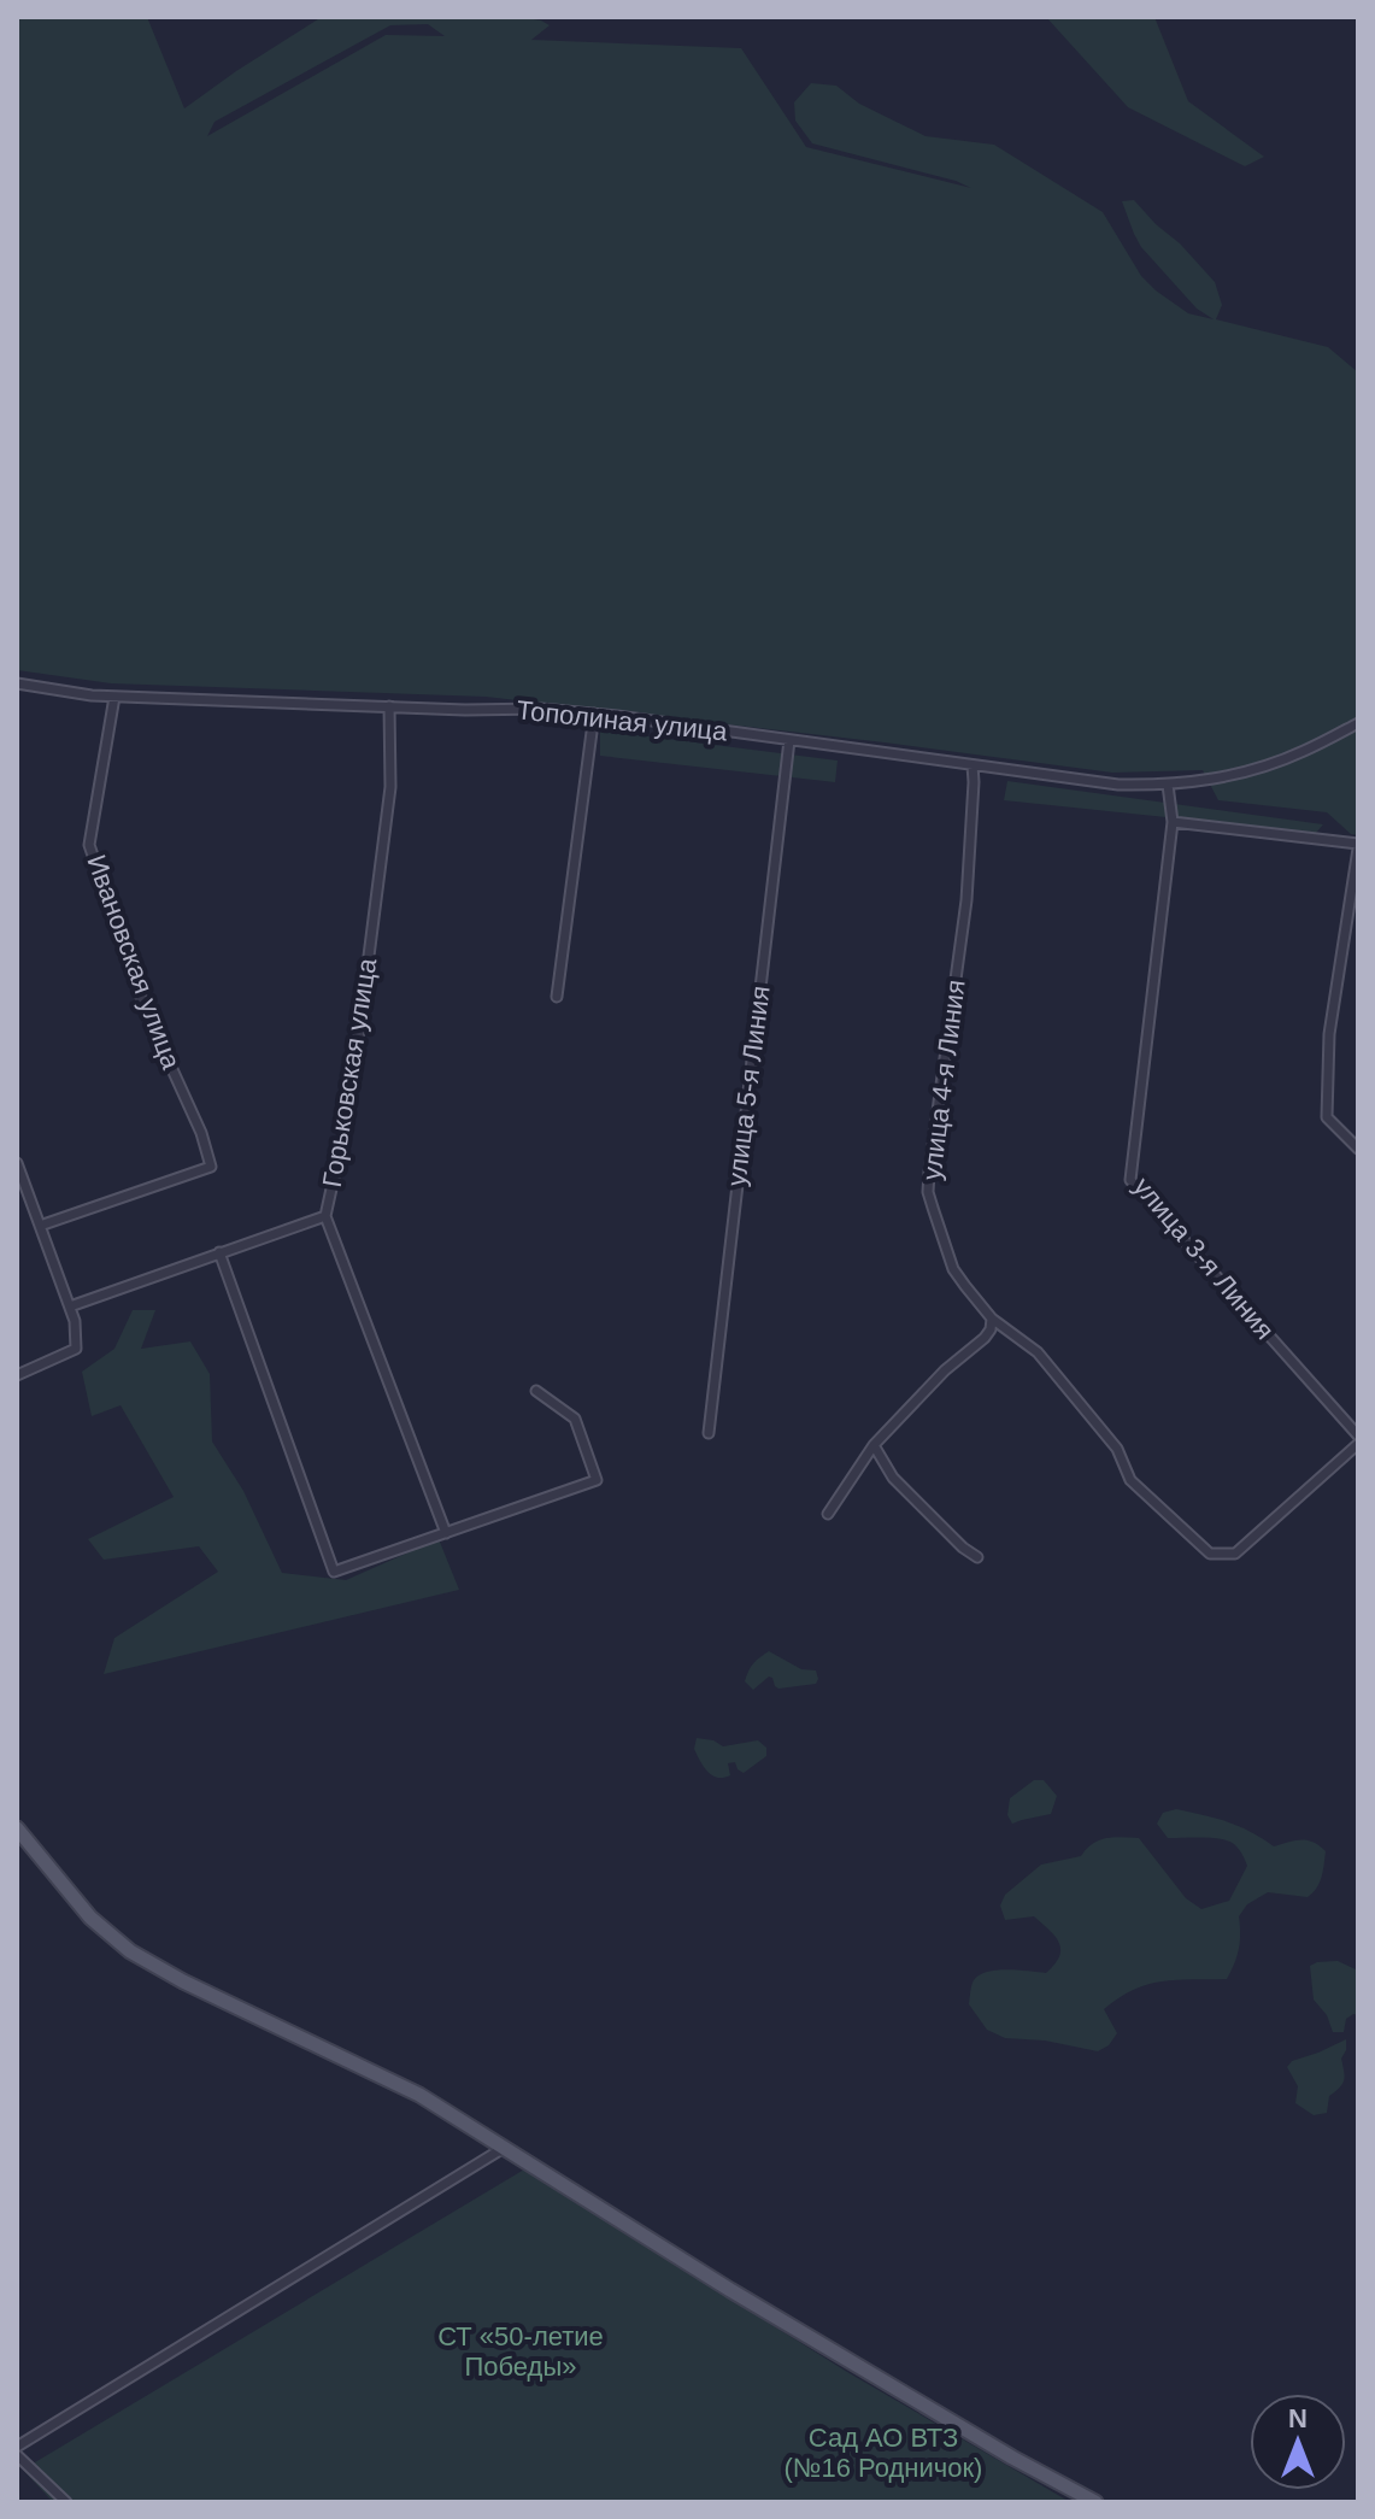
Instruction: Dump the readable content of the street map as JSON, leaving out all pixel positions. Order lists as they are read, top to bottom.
{
  "streets": {
    "street": [
      "Тополиная улица",
      "Ивановская улица",
      "Горьковская улица",
      "улица 4-я Линия",
      "улица 5-я Линия",
      "улица 3-я Линия"
    ]
  },
  "crossings": [
    ["Тополиная улица", "Ивановская улица"],
    ["Тополиная улица", "Горьковская улица"],
    ["Тополиная улица", "улица 4-я Линия"],
    ["Тополиная улица", "улица 5-я Линия"],
    ["Тополиная улица", "улица 3-я Линия"]
  ],
  "parks": ["СТ «50-летие Победы»", "Сад АО ВТЗ (№16 Родничок)"],
  "north": "top"
}
